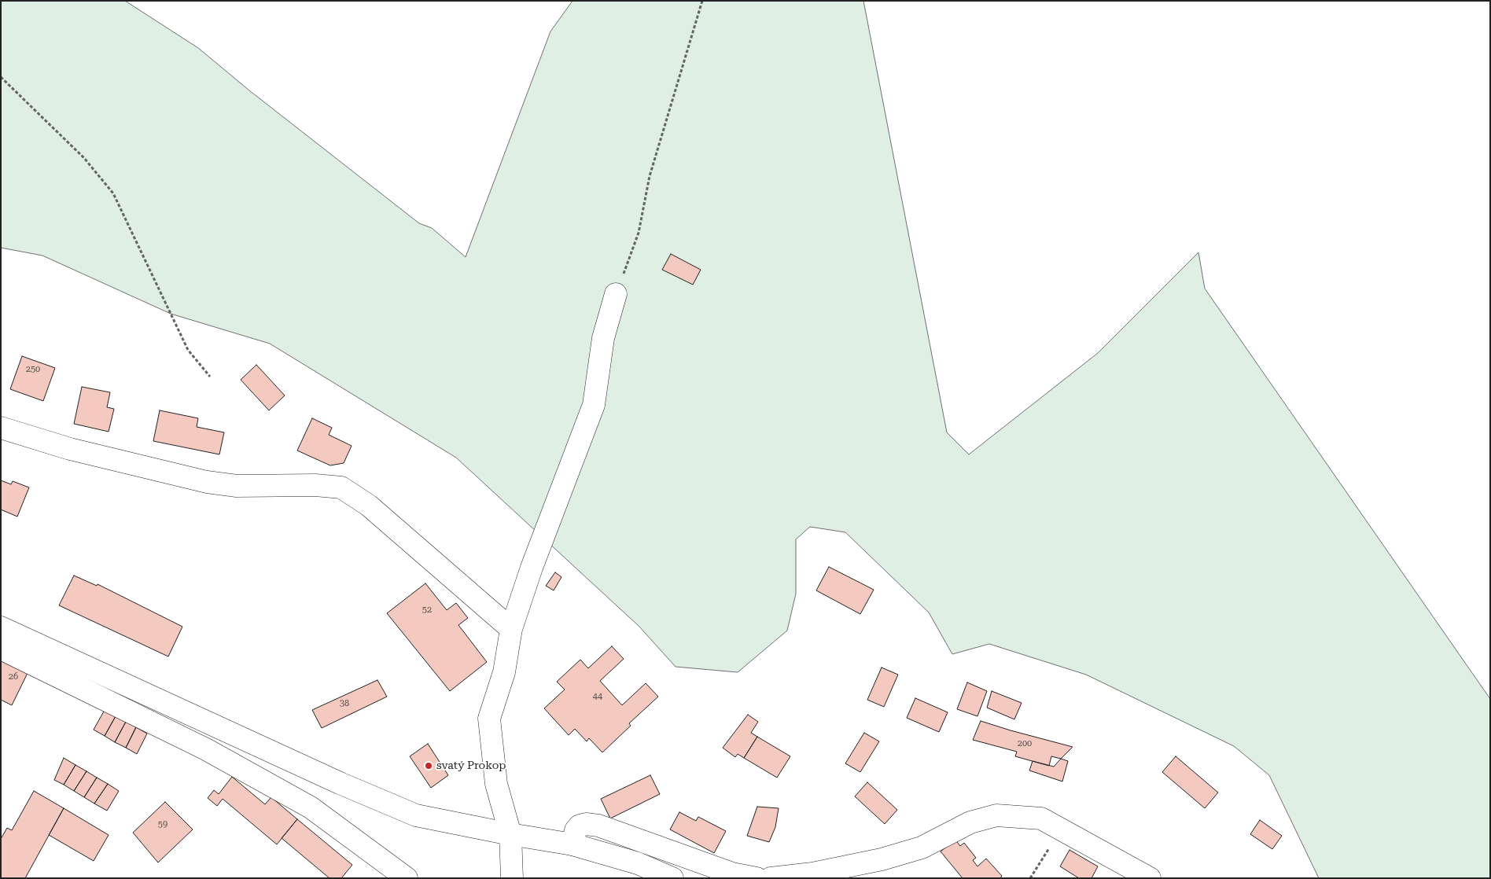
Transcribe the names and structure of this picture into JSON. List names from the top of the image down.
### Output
{
  "places": ["svatý Prokop"],
  "house_numbers": [
    "250",
    "52",
    "26",
    "44",
    "38",
    "200",
    "59"
  ]
}
